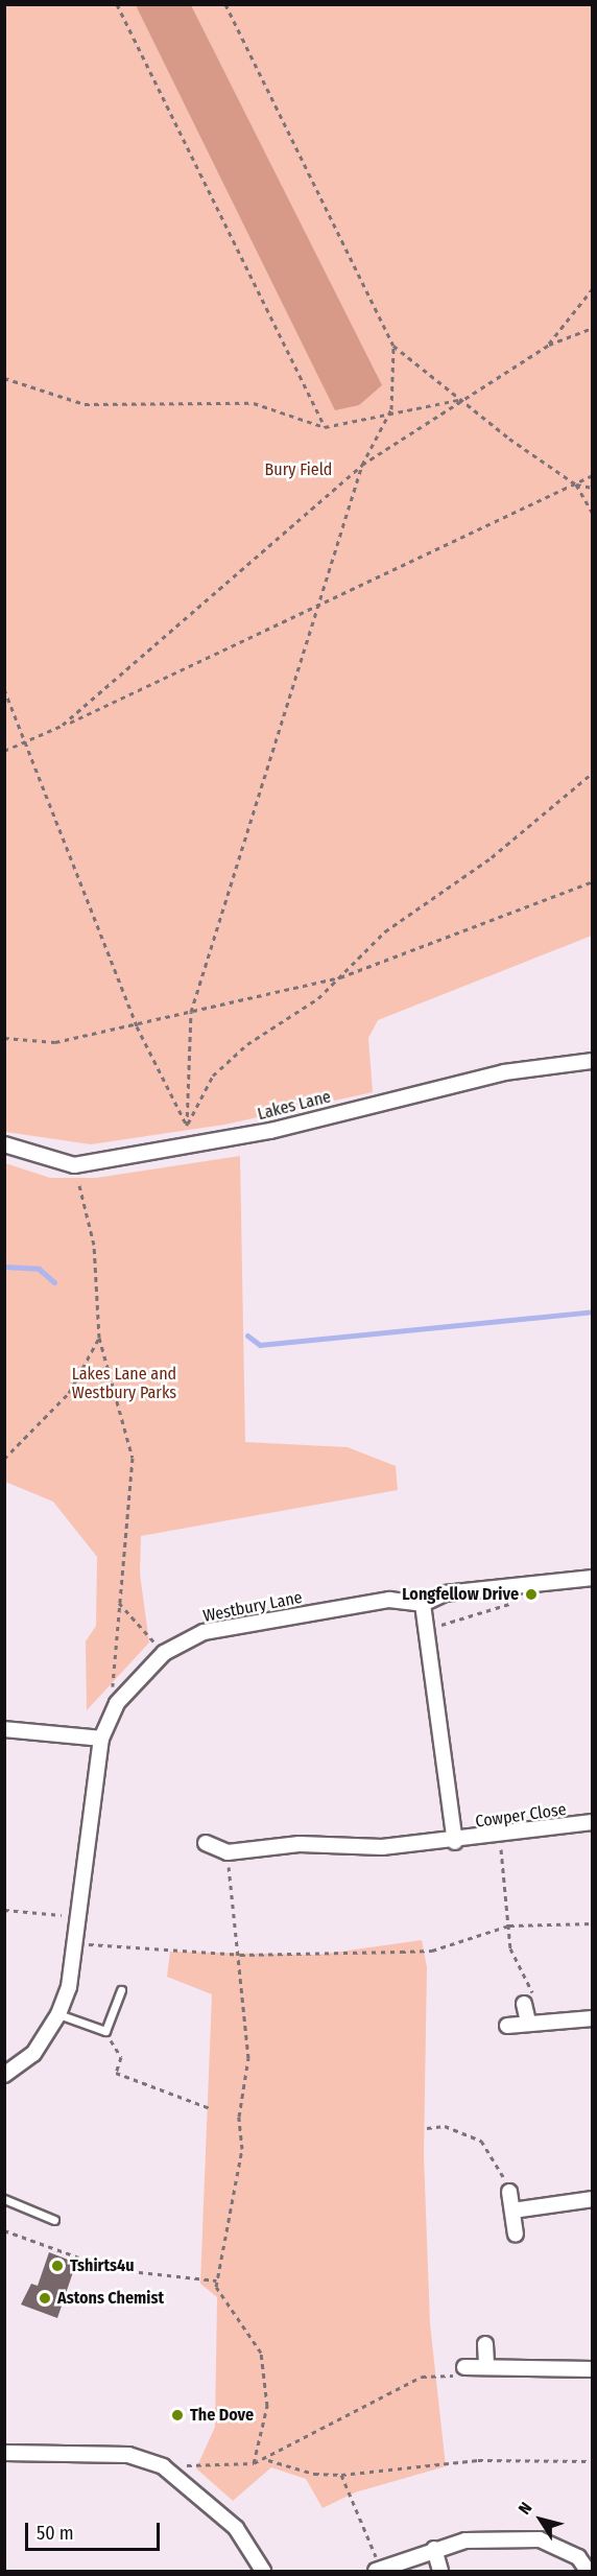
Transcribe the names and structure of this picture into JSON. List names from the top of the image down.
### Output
{
  "streets": {
    "street": ["Lakes Lane", "Westbury Lane", "Cowper Close"]
  },
  "parks": ["Bury Field", "Lakes Lane and Westbury Parks"],
  "places": [
    "Longfellow Drive",
    "Tshirts4u",
    "Astons Chemist",
    "The Dove"
  ],
  "scale_bar": "50 m",
  "north": "top left"
}
